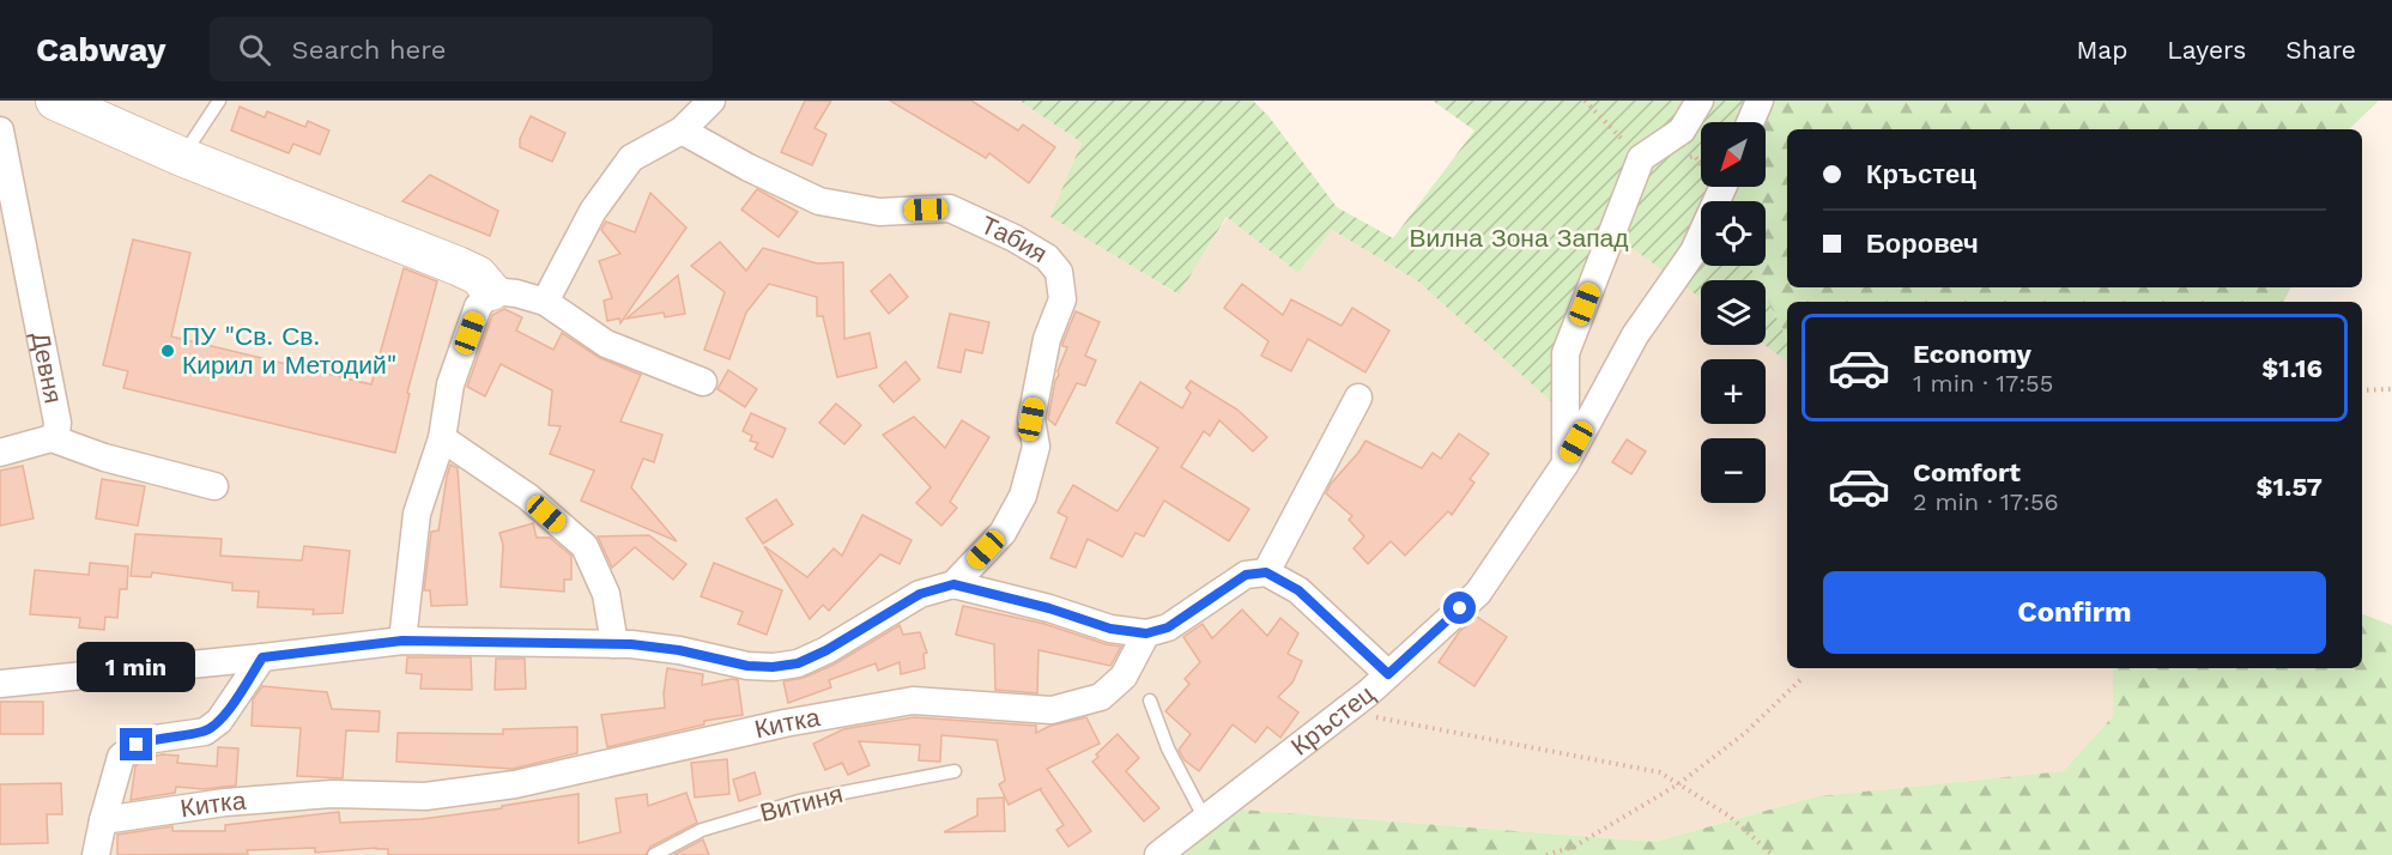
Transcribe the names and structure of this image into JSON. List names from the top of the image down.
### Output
{
  "streets": {
    "street": [
      "Табия",
      "Девня",
      "Кръстец",
      "Китка"
    ],
    "lane": ["Витиня"]
  },
  "parks": ["Вилна Зона Запад"],
  "places": ["ПУ \"Св. Св. Кирил и Методий\""],
  "north": "bottom left",
  "page": {
    "header": "Cabway",
    "search": "Search here",
    "nav": ["Map", "Layers", "Share"],
    "map_buttons": ["+", "−"],
    "banner": ["Кръстец", "Боровеч"],
    "list": [
      {
        "name": "Economy",
        "note": "1 min · 17:55",
        "value": "$1.16"
      },
      {
        "name": "Comfort",
        "note": "2 min · 17:56",
        "value": "$1.57"
      }
    ],
    "buttons": "Confirm",
    "bubble": "1 min"
  }
}
